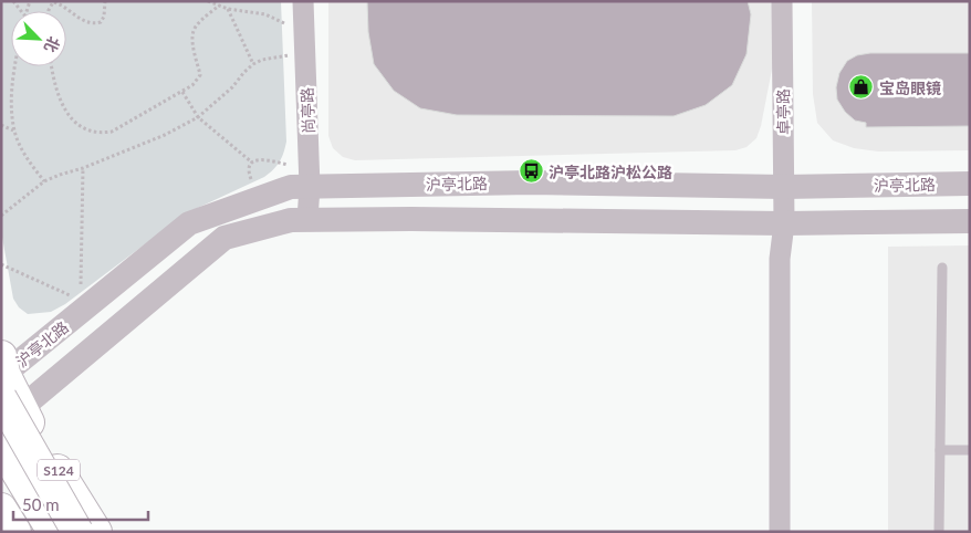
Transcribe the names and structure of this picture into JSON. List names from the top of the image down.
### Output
{
  "streets": {
    "main road": ["S124"],
    "street": ["尚亭路", "卓亭路", "沪亭北路"]
  },
  "crossings": [
    ["尚亭路", "沪亭北路"],
    ["卓亭路", "沪亭北路"],
    ["沪亭北路", "S124"]
  ],
  "places": {
    "shop": ["宝岛眼镜"],
    "bus stop": ["沪亭北路沪松公路"]
  },
  "scale_bar": "50 m",
  "north": "bottom right"
}
